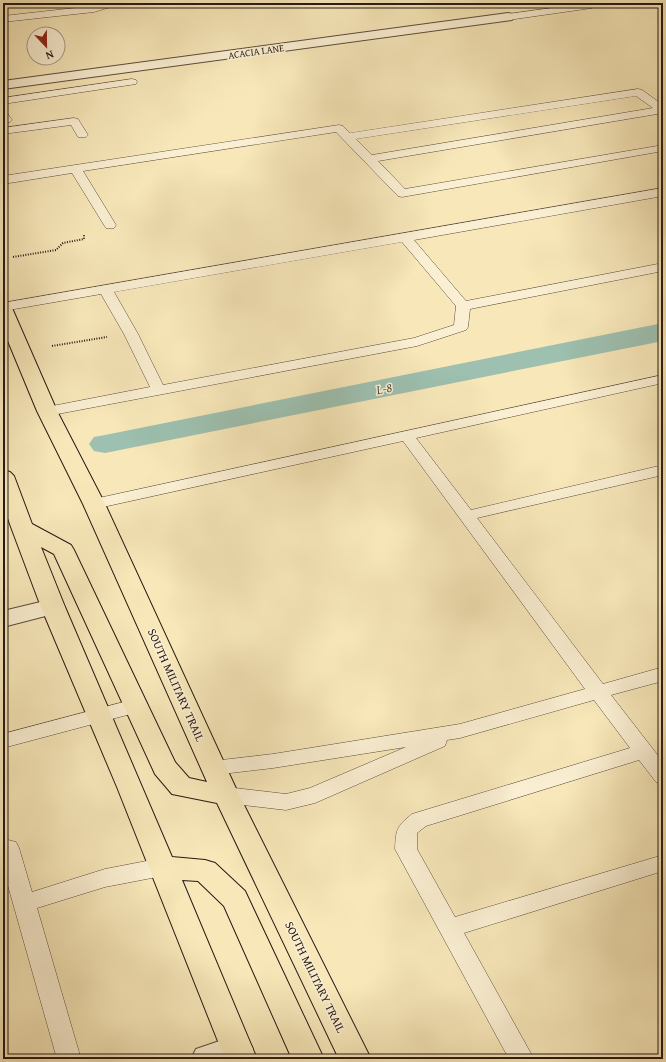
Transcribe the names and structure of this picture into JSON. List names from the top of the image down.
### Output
{
  "streets": {
    "main road": ["SOUTH MILITARY TRAIL"],
    "street": ["ACACIA LANE"]
  },
  "water": ["L-8"],
  "north": "bottom"
}
